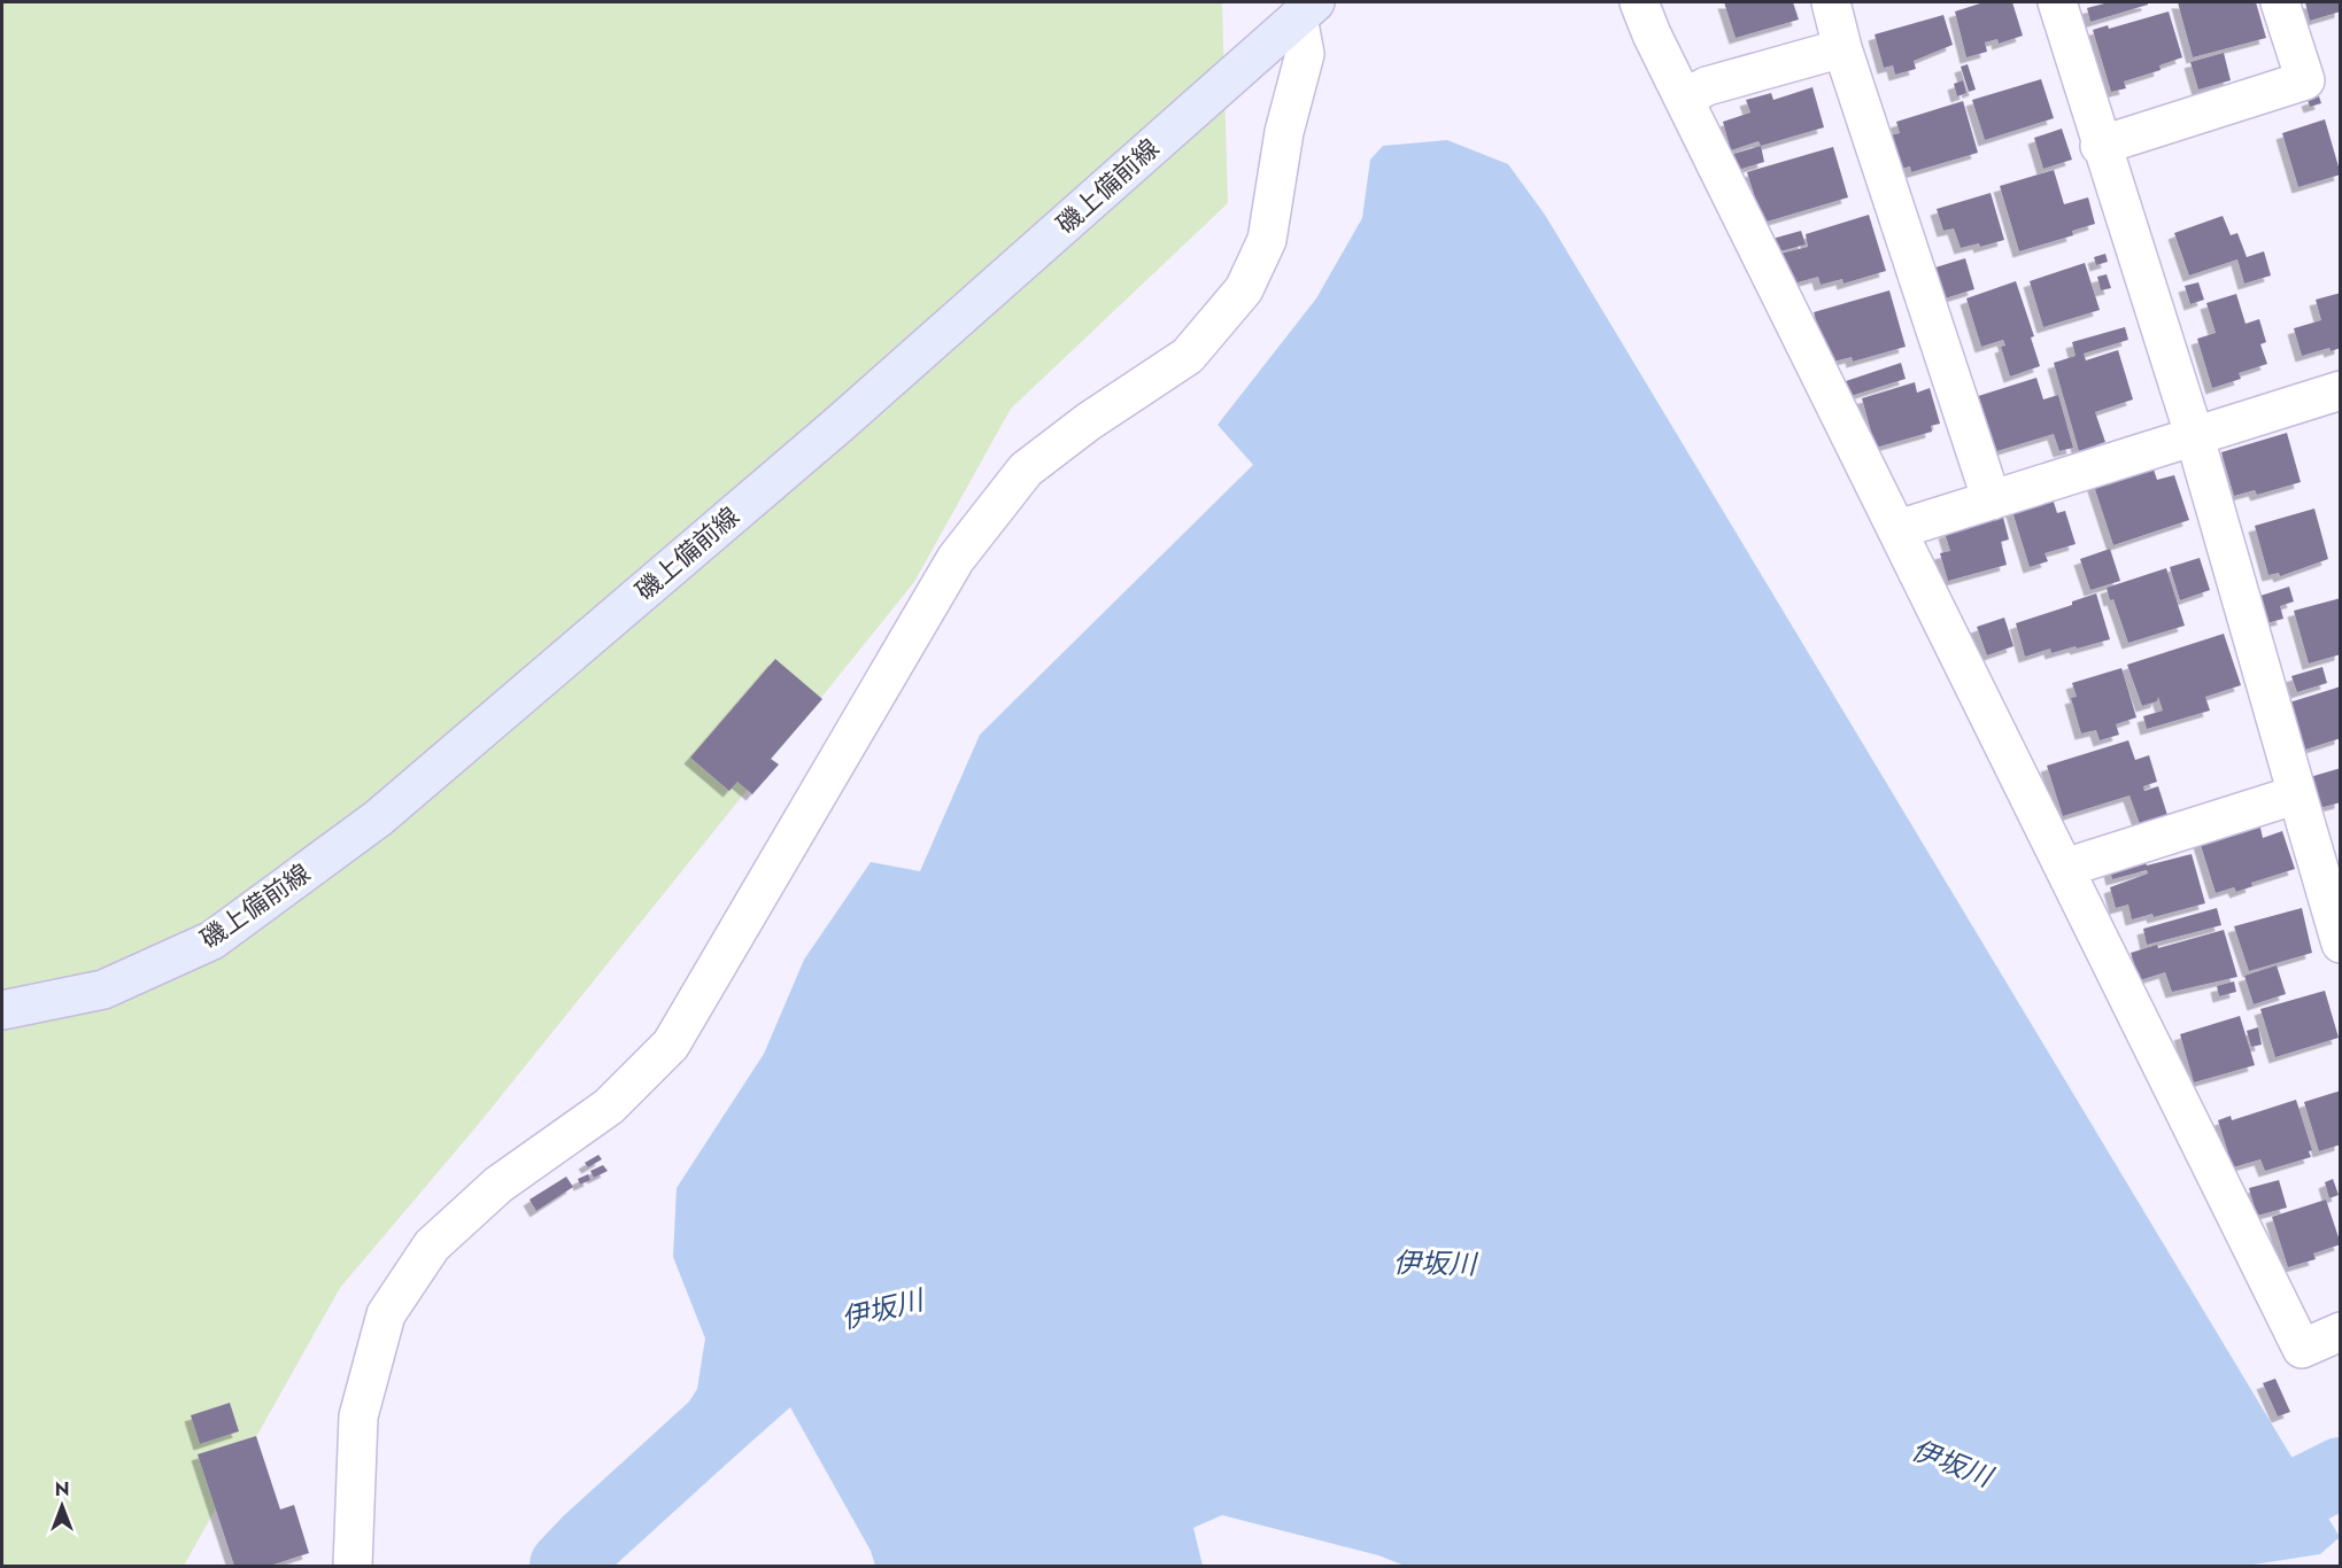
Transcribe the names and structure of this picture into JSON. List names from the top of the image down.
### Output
{
  "streets": {
    "main road": ["磯上備前線"]
  },
  "water": ["伊坂川"],
  "north": "top"
}
